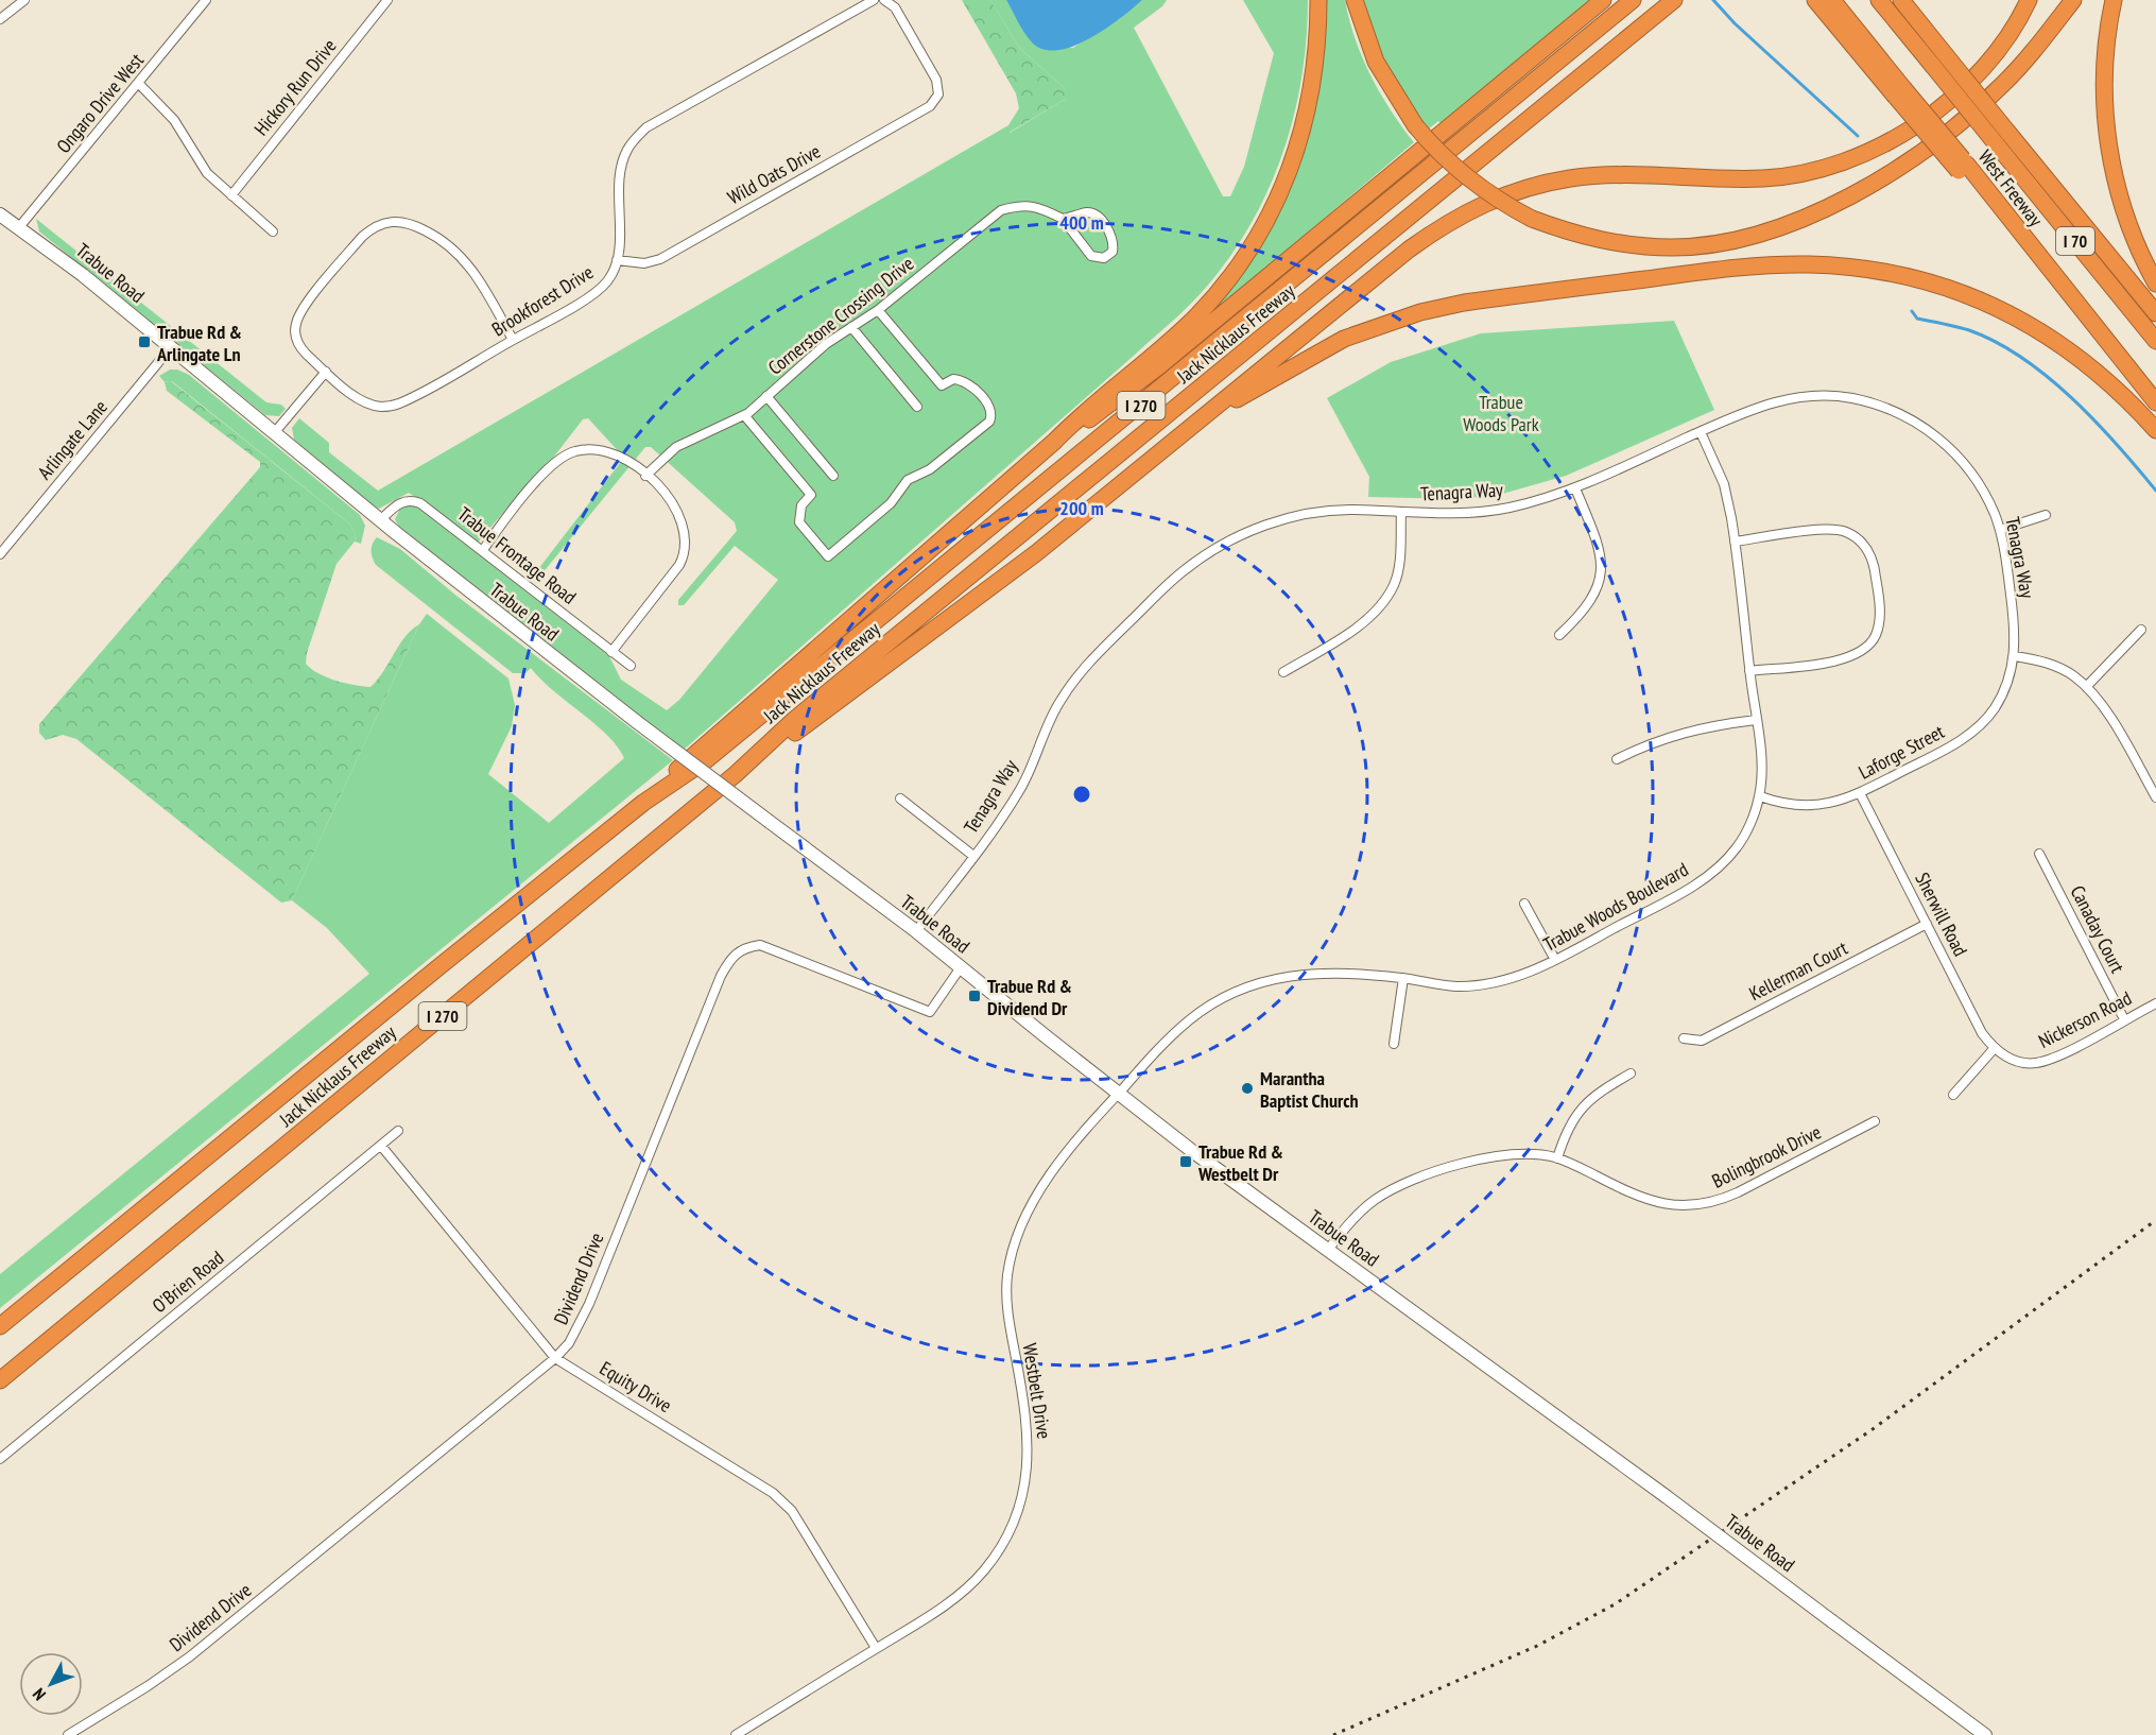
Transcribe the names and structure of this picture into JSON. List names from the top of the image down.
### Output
{
  "streets": {
    "highway": [
      "West Freeway",
      "I 70",
      "Jack Nicklaus Freeway",
      "I 270"
    ],
    "main road": ["Trabue Road"],
    "street": [
      "Hickory Run Drive",
      "Ongaro Drive West",
      "Wild Oats Drive",
      "Brookforest Drive",
      "Cornerstone Crossing Drive",
      "Arlingate Lane",
      "Tenagra Way",
      "Trabue Frontage Road",
      "Laforge Street",
      "Trabue Woods Boulevard",
      "Sherwill Road",
      "Canaday Court",
      "Kellerman Court",
      "Nickerson Road",
      "Bolingbrook Drive",
      "Dividend Drive",
      "O'Brien Road",
      "Equity Drive",
      "Westbelt Drive"
    ]
  },
  "crossings": [
    ["Ongaro Drive West", "Trabue Road"],
    ["Wild Oats Drive", "Brookforest Drive"],
    ["Trabue Road", "Arlingate Lane"],
    ["Trabue Road", "Tenagra Way"],
    ["Trabue Road", "Trabue Frontage Road"],
    ["Trabue Road", "Trabue Woods Boulevard"],
    ["Trabue Road", "Bolingbrook Drive"],
    ["Trabue Road", "Dividend Drive"],
    ["Trabue Road", "Westbelt Drive"],
    ["Cornerstone Crossing Drive", "Trabue Frontage Road"],
    ["Tenagra Way", "Laforge Street"],
    ["Tenagra Way", "Trabue Woods Boulevard"],
    ["Laforge Street", "Trabue Woods Boulevard"],
    ["Laforge Street", "Sherwill Road"],
    ["Trabue Woods Boulevard", "Westbelt Drive"],
    ["Sherwill Road", "Kellerman Court"],
    ["Sherwill Road", "Nickerson Road"],
    ["Canaday Court", "Nickerson Road"],
    ["Dividend Drive", "Equity Drive"],
    ["O'Brien Road", "Equity Drive"],
    ["Equity Drive", "Westbelt Drive"]
  ],
  "parks": ["Trabue Woods Park"],
  "places": {
    "transit": ["Trabue Rd & Arlingate Ln", "Trabue Rd & Dividend Dr", "Trabue Rd & Westbelt Dr"],
    "other": ["Marantha Baptist Church"]
  },
  "north": "bottom left",
  "rings": ["400 m", "200 m"]
}
